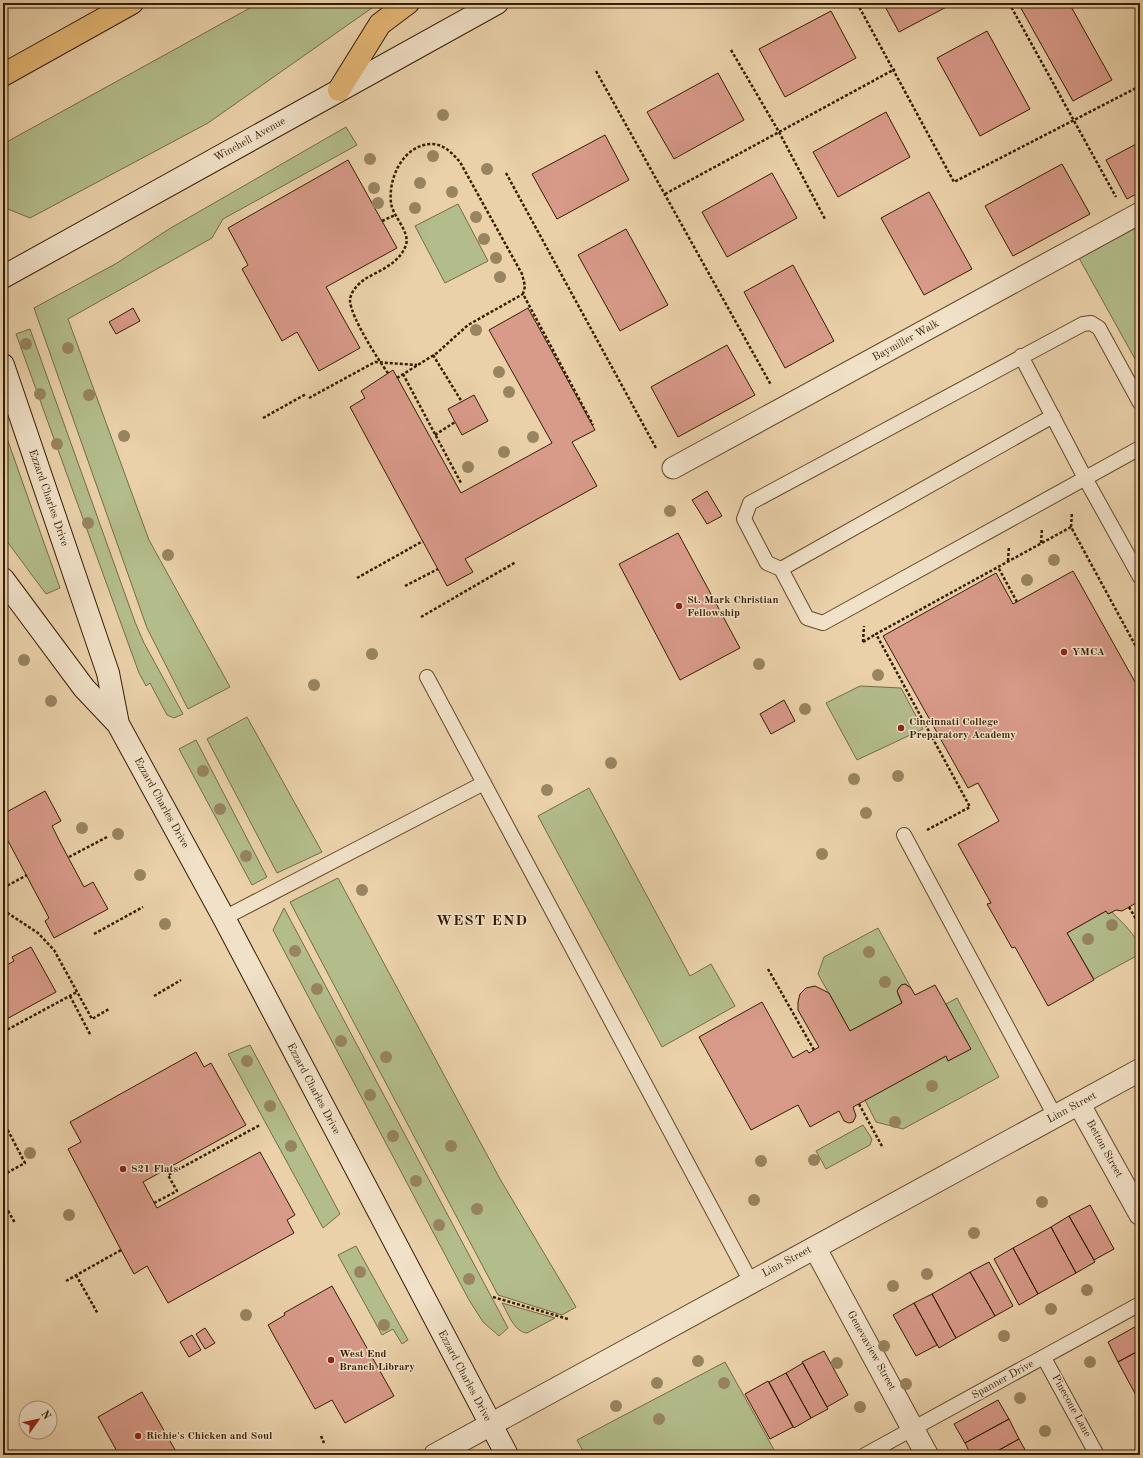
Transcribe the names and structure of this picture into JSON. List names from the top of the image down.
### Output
{
  "streets": {
    "main road": [
      "Winchell Avenue",
      "Ezzard Charles Drive",
      "Linn Street",
      "Betton Street",
      "Genevaview Street"
    ],
    "street": ["Baymiller Walk"],
    "lane": ["Spanner Drive", "Pinecone Lane"]
  },
  "crossings": [
    ["Ezzard Charles Drive", "Linn Street"],
    ["Linn Street", "Betton Street"],
    ["Linn Street", "Genevaview Street"],
    ["Genevaview Street", "Spanner Drive"],
    ["Spanner Drive", "Pinecone Lane"]
  ],
  "districts": ["WEST END"],
  "places": [
    "St. Mark Christian Fellowship",
    "YMCA",
    "Cincinnati College Preparatory Academy",
    "821 Flats",
    "West End Branch Library",
    "Richie's Chicken and Soul"
  ],
  "north": "top right"
}
